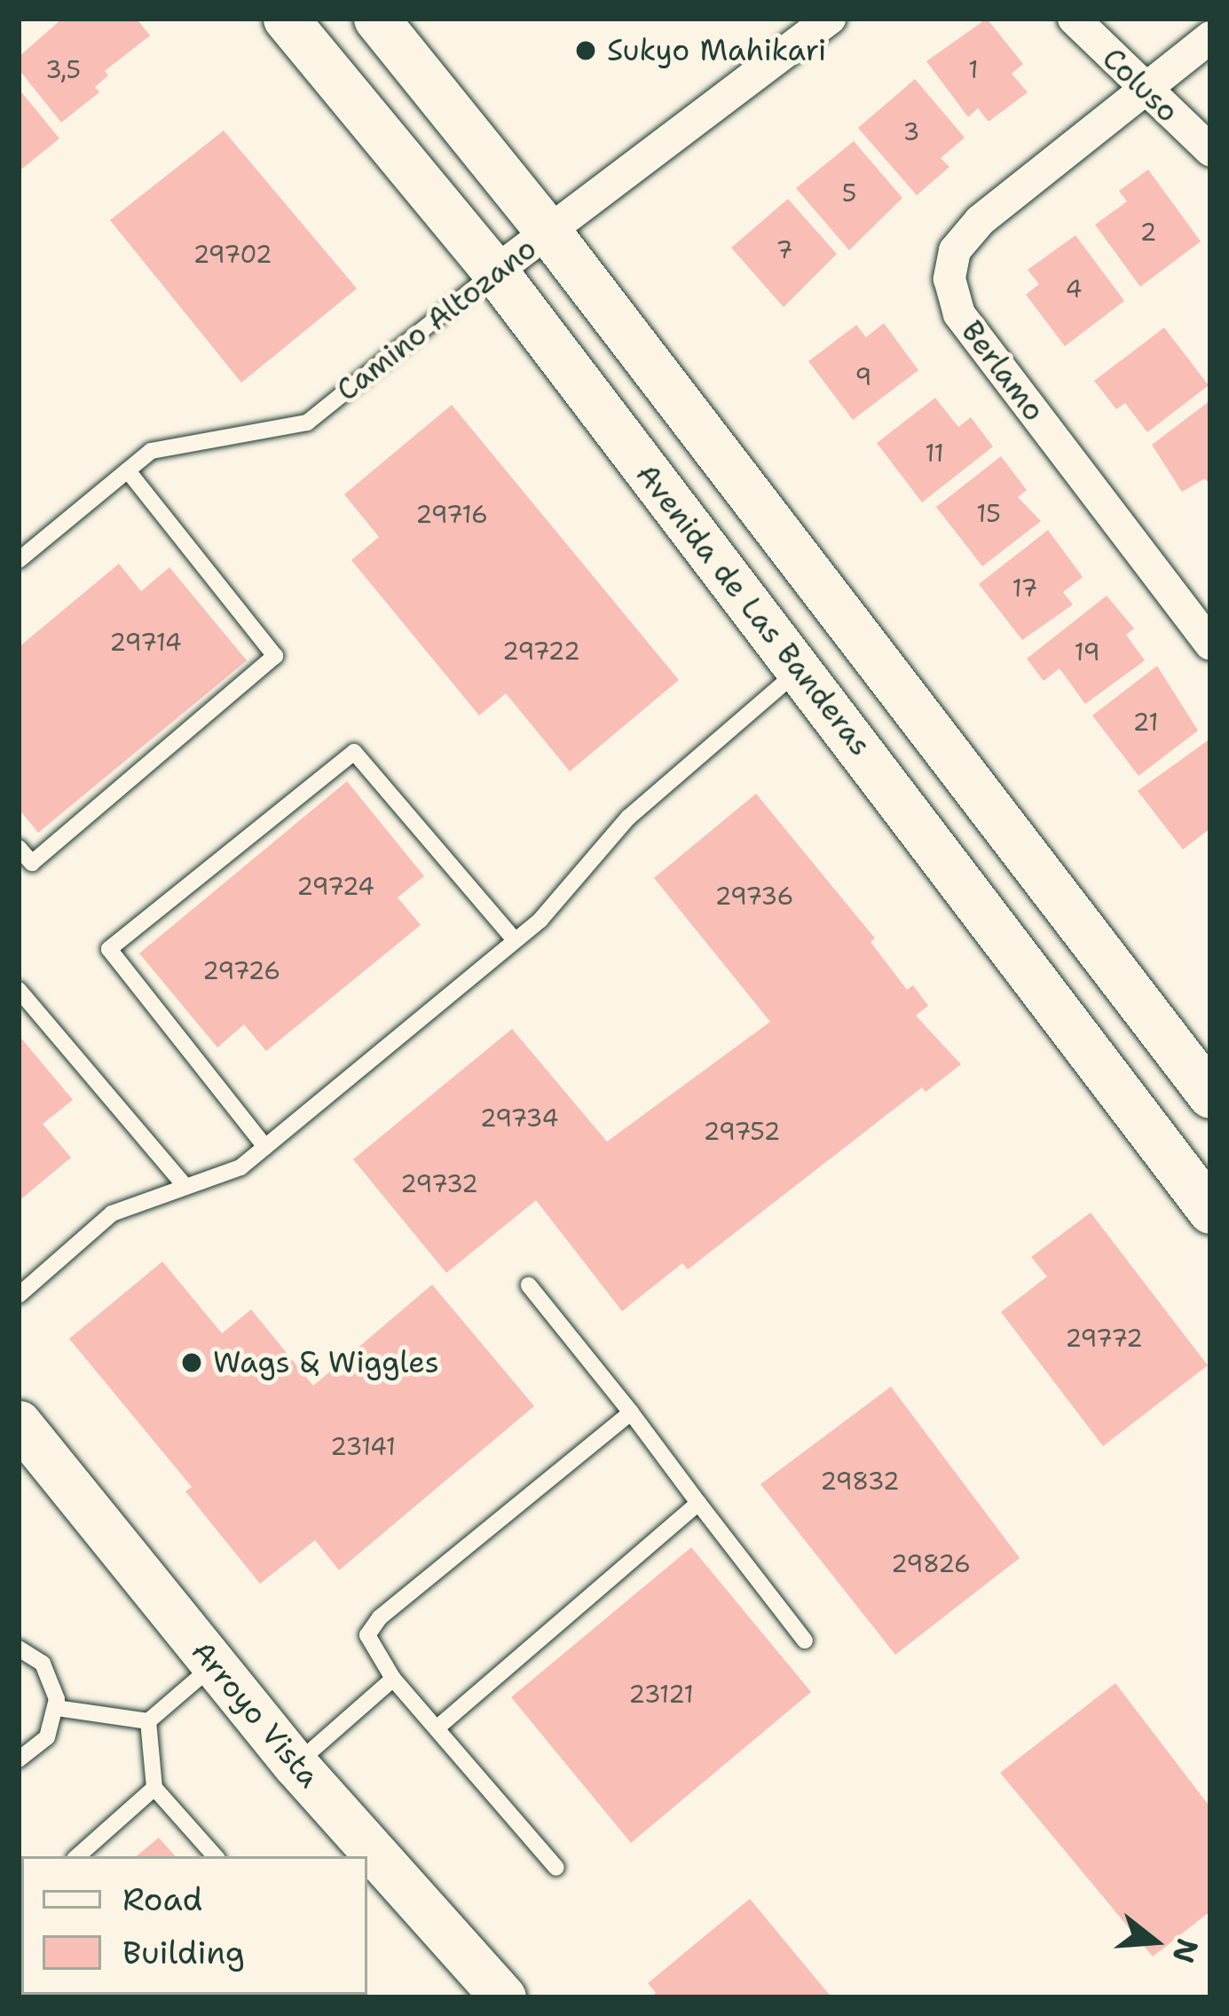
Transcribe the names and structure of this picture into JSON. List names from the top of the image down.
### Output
{
  "streets": {
    "main road": ["Avenida de Las Banderas", "Arroyo Vista"],
    "street": ["Coluso", "Camino Altozano", "Berlamo"]
  },
  "crossings": [
    ["Coluso", "Berlamo"],
    ["Camino Altozano", "Avenida de Las Banderas"]
  ],
  "places": ["Sukyo Mahikari", "Wags & Wiggles"],
  "house_numbers": [
    "3,5",
    "1",
    "3",
    "5",
    "2",
    "7",
    "29702",
    "4",
    "9",
    "11",
    "15",
    "29716",
    "17",
    "29714",
    "29722",
    "19",
    "21",
    "29724",
    "29736",
    "29726",
    "29734",
    "29752",
    "29732",
    "29772",
    "23141",
    "29832",
    "29826",
    "23121"
  ],
  "legend": ["Road", "Building"],
  "north": "right"
}
